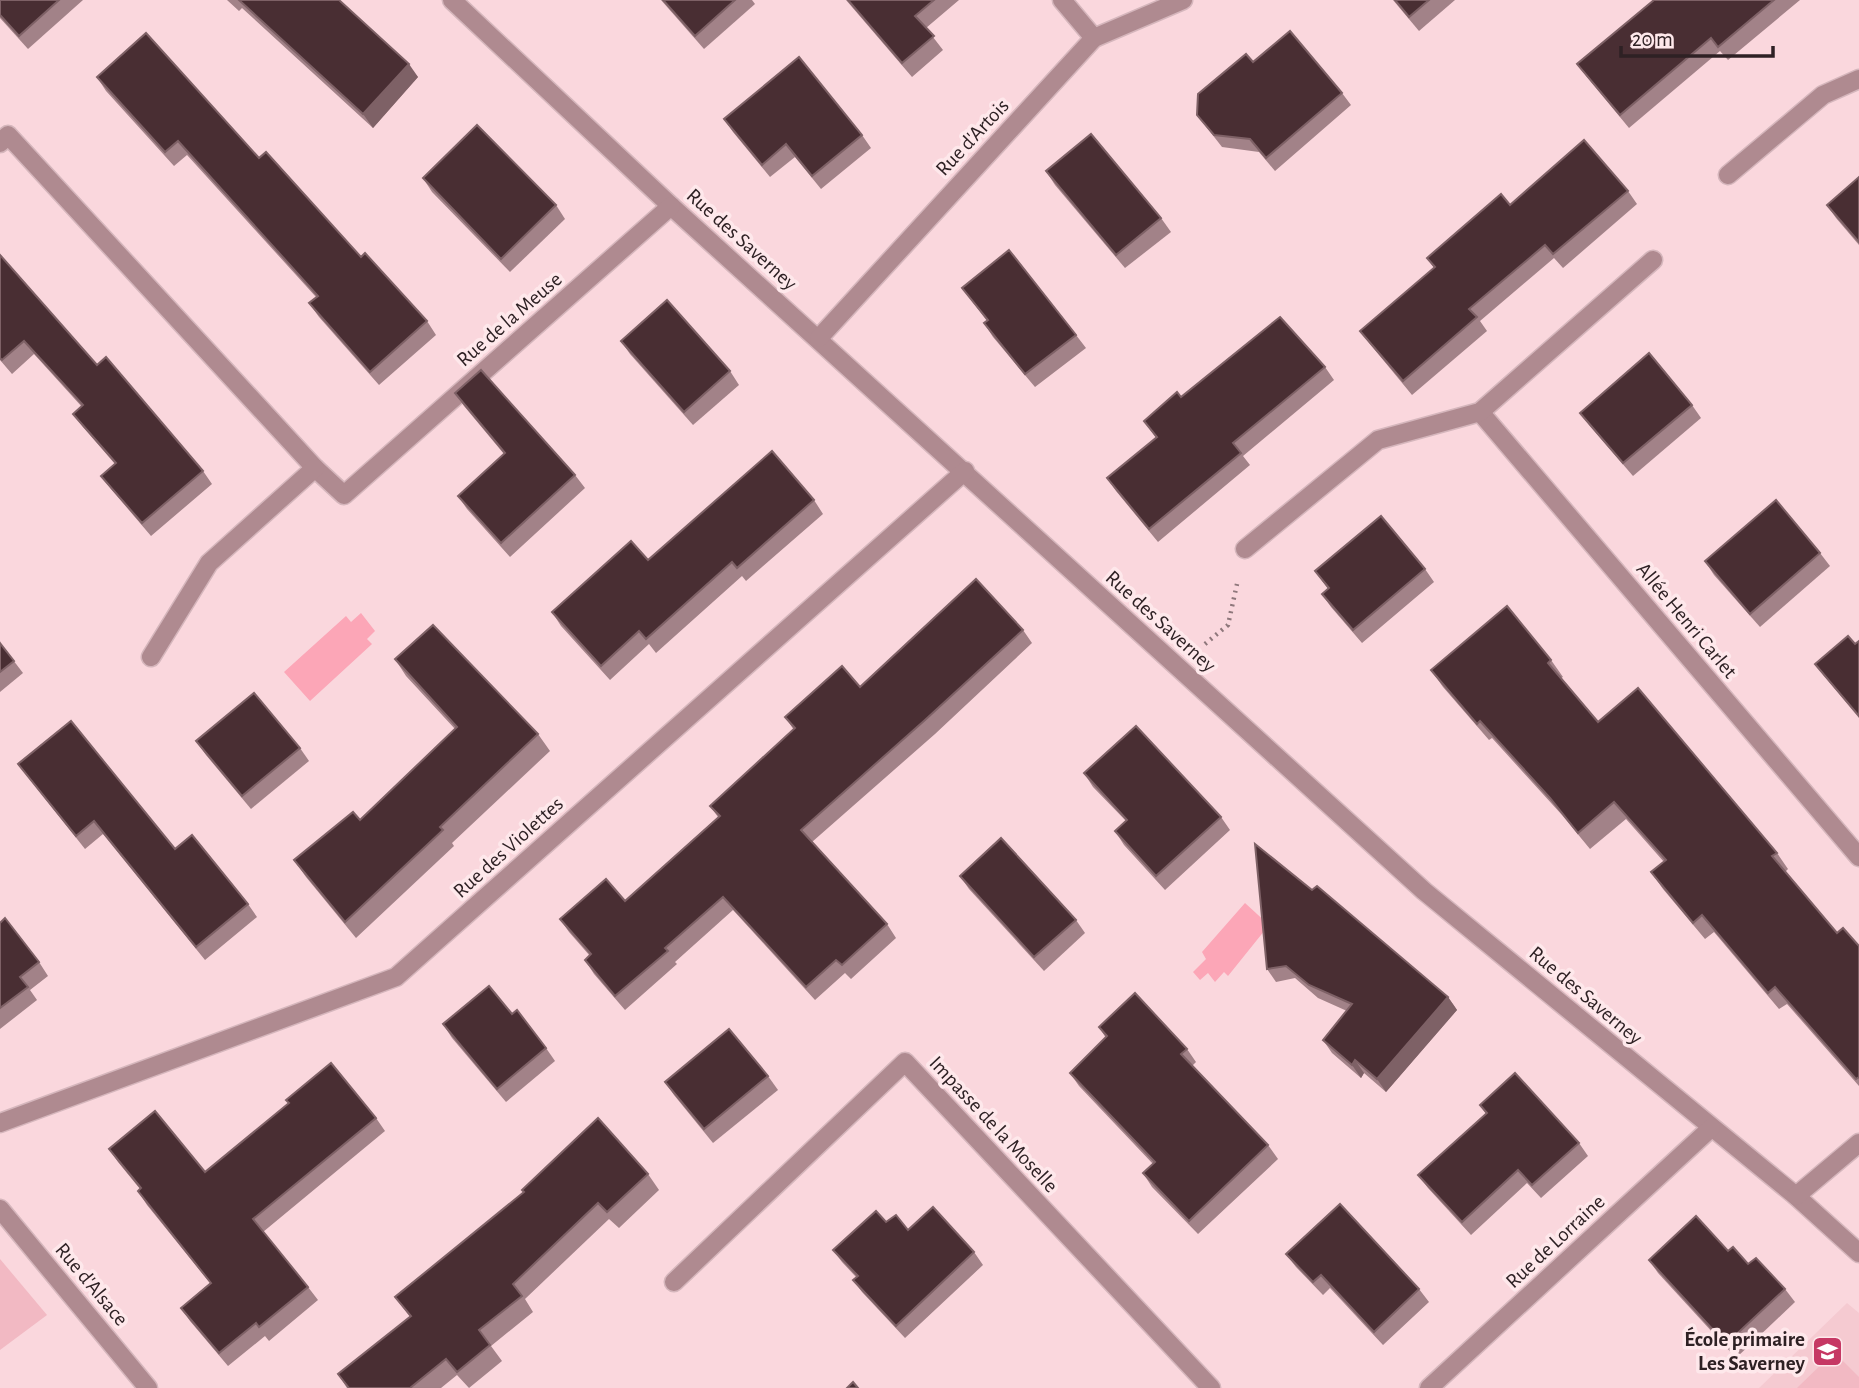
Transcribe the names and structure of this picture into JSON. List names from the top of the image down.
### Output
{
  "streets": {
    "street": [
      "Rue d'Artois",
      "Rue des Saverney",
      "Rue de la Meuse",
      "Allée Henri Carlet",
      "Rue des Violettes",
      "Impasse de la Moselle",
      "Rue de Lorraine",
      "Rue d'Alsace"
    ]
  },
  "crossings": [
    ["Rue d'Artois", "Rue des Saverney"],
    ["Rue des Saverney", "Rue de la Meuse"],
    ["Rue des Saverney", "Rue des Violettes"],
    ["Rue des Saverney", "Rue de Lorraine"]
  ],
  "places": {
    "school or university": ["École primaire Les Saverney"]
  },
  "scale_bar": "20 m"
}
